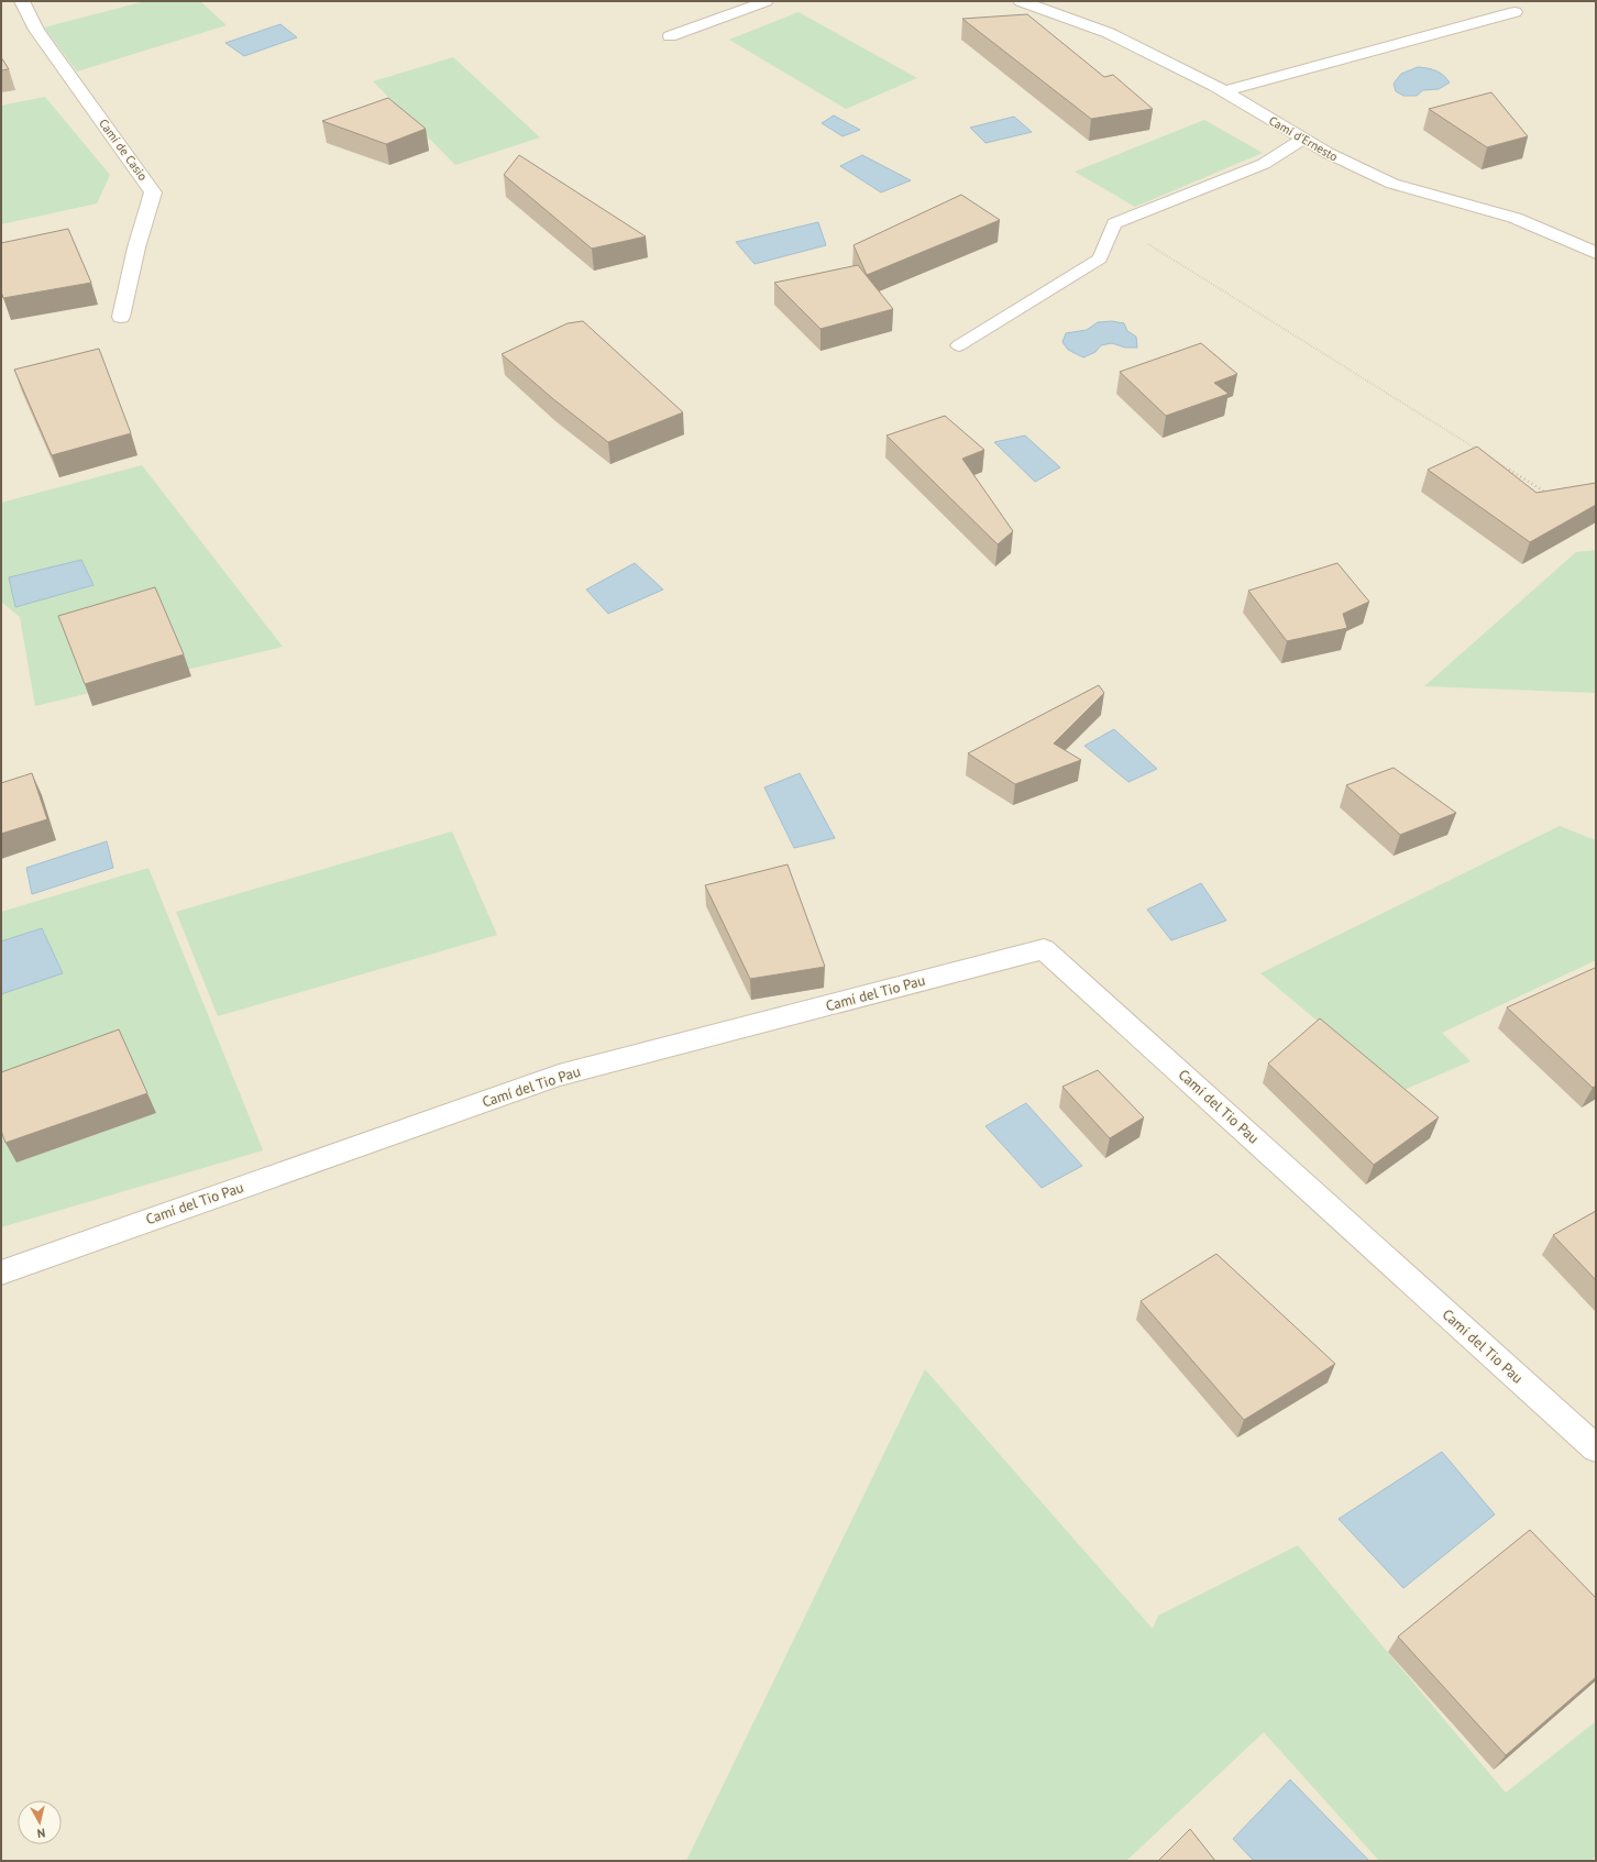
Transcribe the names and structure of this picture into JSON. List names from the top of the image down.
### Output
{
  "streets": {
    "street": ["Camí d'Ernesto", "Camí de Casio", "Camí del Tio Pau"]
  },
  "north": "bottom"
}
